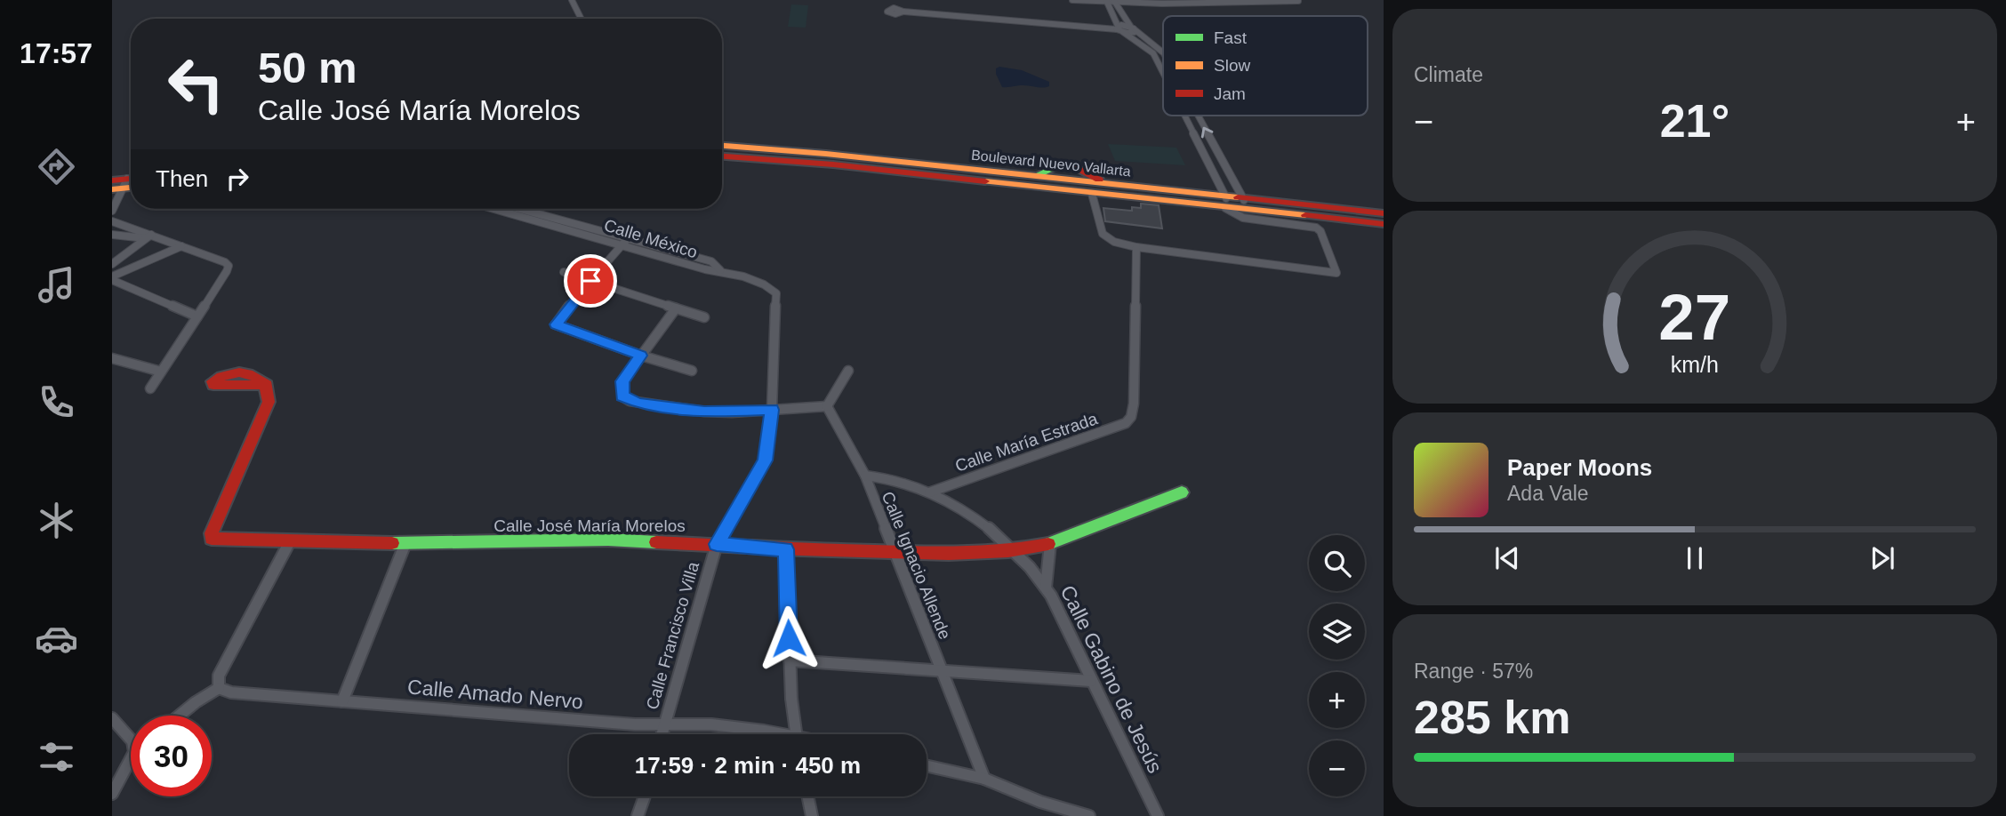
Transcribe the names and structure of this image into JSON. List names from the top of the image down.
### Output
{
  "streets": {
    "main road": ["Boulevard Nuevo Vallarta", "Calle José María Morelos"],
    "street": [
      "Calle México",
      "Calle María Estrada",
      "Calle Ignacio Allende",
      "Calle Francisco Villa",
      "Calle Gabino de Jesús",
      "Calle Amado Nervo"
    ]
  },
  "crossings": [
    ["Calle México", "Calle Francisco Villa"],
    ["Calle María Estrada", "Calle Gabino de Jesús"],
    ["Calle José María Morelos", "Calle Ignacio Allende"],
    ["Calle José María Morelos", "Calle Francisco Villa"],
    ["Calle José María Morelos", "Calle Gabino de Jesús"],
    ["Calle Ignacio Allende", "Calle Gabino de Jesús"],
    ["Calle Francisco Villa", "Calle Amado Nervo"]
  ],
  "legend": ["Fast", "Slow", "Jam"],
  "page": {
    "tabs": "17:57",
    "tile": [
      "Climate",
      ["Range · 57%", "285 km"]
    ],
    "turn": ["50 m", "Calle José María Morelos"],
    "heat": ["−", "21°", "+"],
    "then": "Then",
    "song": ["Paper Moons", "Ada Vale"],
    "map_buttons": ["+", "−"],
    "limit": "30",
    "trip": "17:59 · 2 min · 450 m",
    "gauge": ["27", "km/h"]
  }
}
